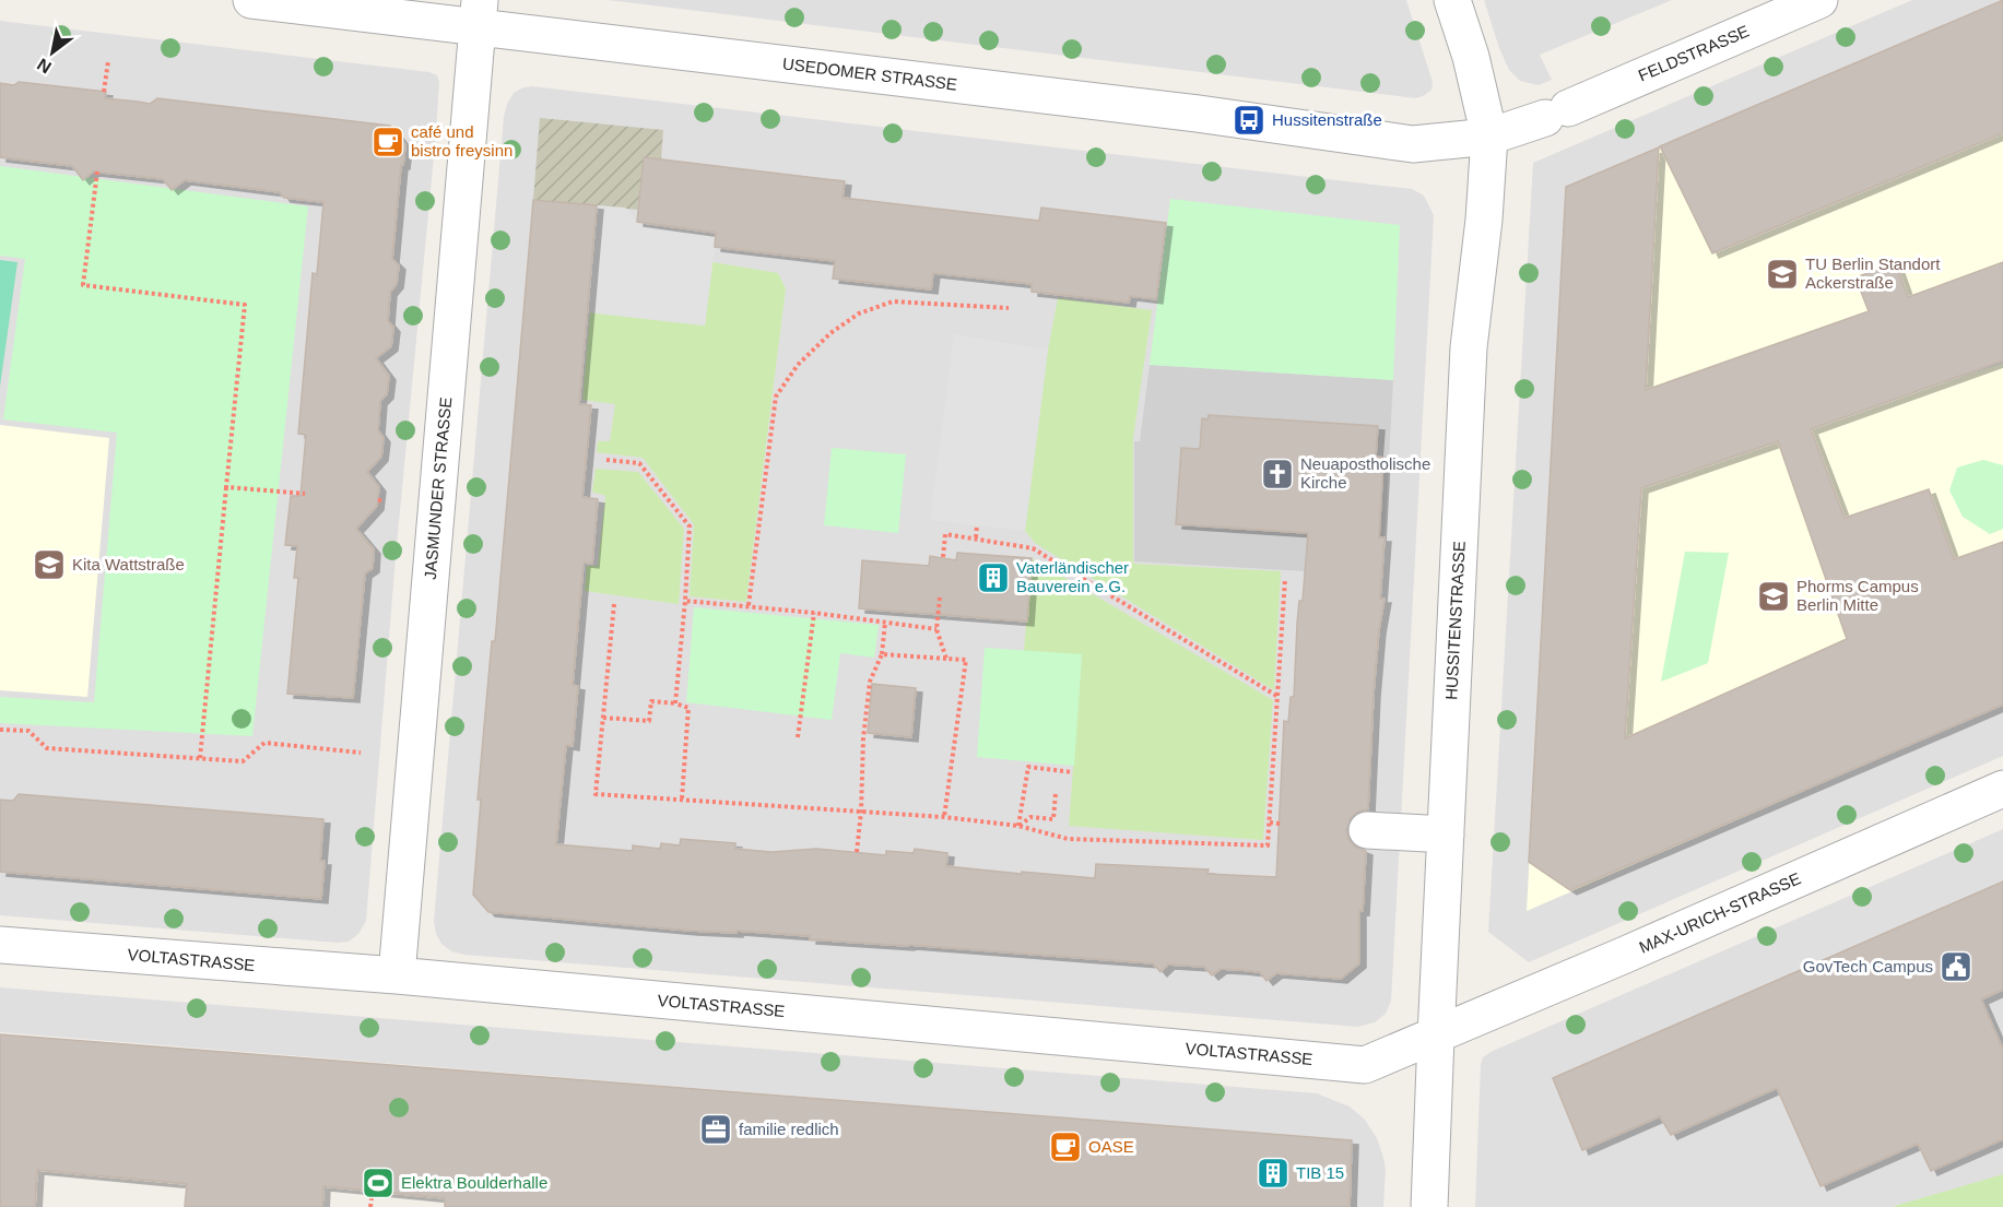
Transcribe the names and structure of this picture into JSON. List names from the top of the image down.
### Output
{
  "streets": {
    "street": [
      "FELDSTRASSE",
      "USEDOMER STRASSE",
      "JASMUNDER STRASSE",
      "HUSSITENSTRASSE",
      "MAX-URICH-STRASSE",
      "VOLTASTRASSE"
    ]
  },
  "crossings": [
    ["FELDSTRASSE", "USEDOMER STRASSE"],
    ["FELDSTRASSE", "HUSSITENSTRASSE"],
    ["USEDOMER STRASSE", "JASMUNDER STRASSE"],
    ["USEDOMER STRASSE", "HUSSITENSTRASSE"],
    ["JASMUNDER STRASSE", "VOLTASTRASSE"],
    ["HUSSITENSTRASSE", "MAX-URICH-STRASSE"],
    ["HUSSITENSTRASSE", "VOLTASTRASSE"],
    ["MAX-URICH-STRASSE", "VOLTASTRASSE"]
  ],
  "places": {
    "bus stop": ["Hussitenstraße"],
    "cafe": ["café und bistro freysinn", "OASE"],
    "school or university": ["TU Berlin Standort Ackerstraße", "Kita Wattstraße", "Phorms Campus Berlin Mitte"],
    "church": ["Neuapostholische Kirche"],
    "building": ["Vaterländischer Bauverein e.G.", "TIB 15"],
    "public building": ["GovTech Campus"],
    "office": ["familie redlich"],
    "sports": ["Elektra Boulderhalle"]
  },
  "north": "bottom left"
}
